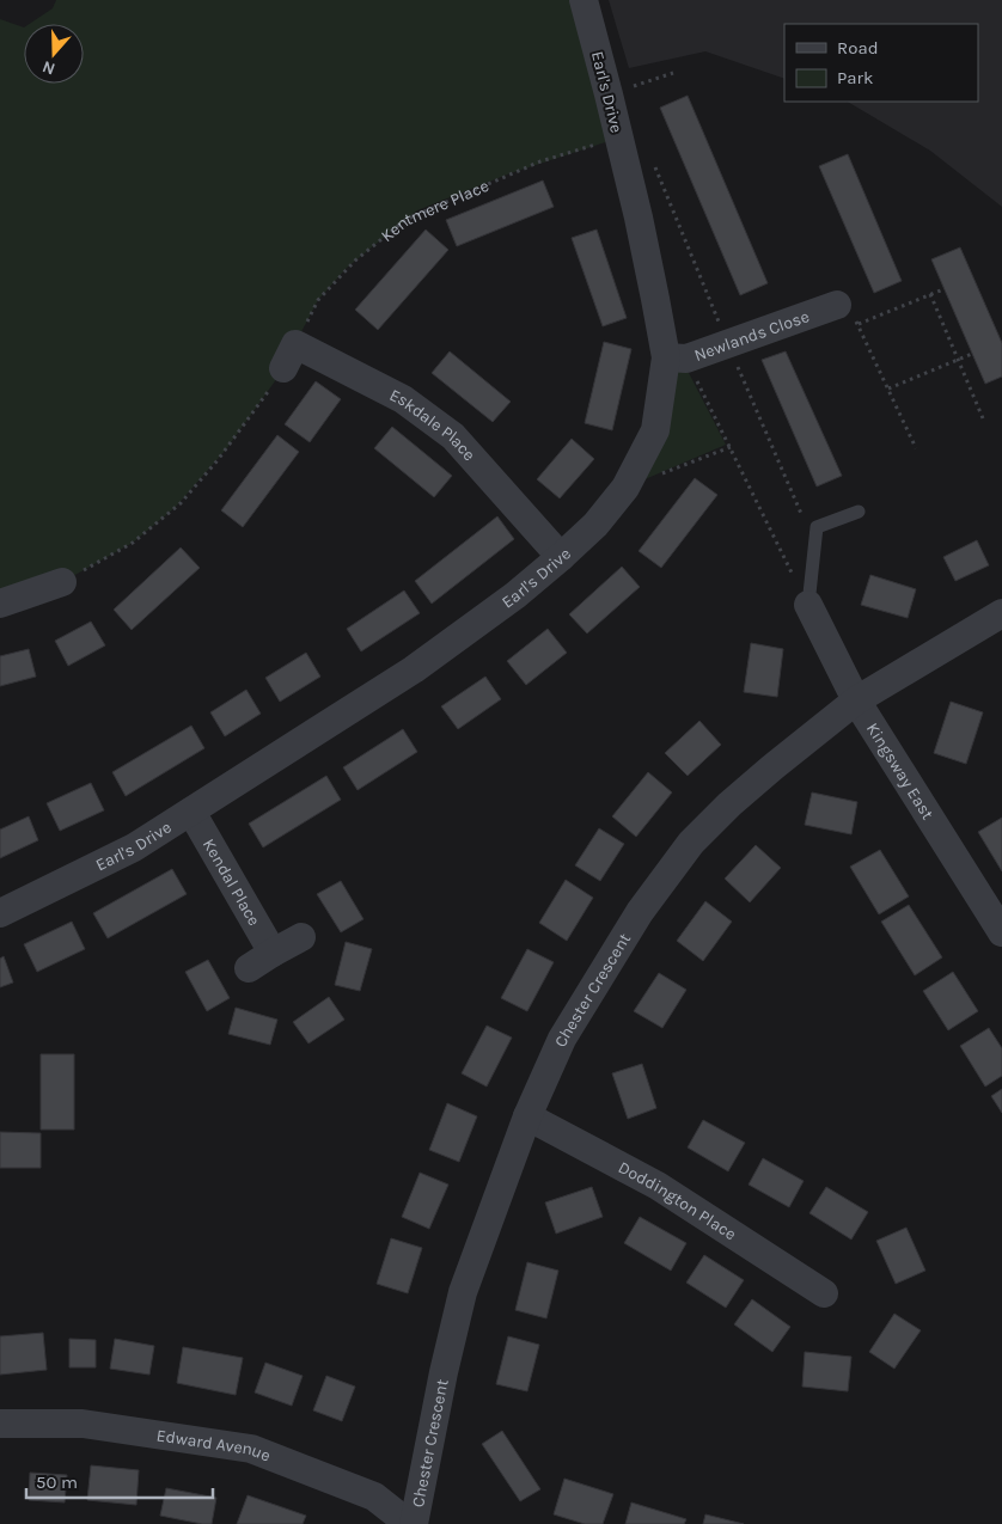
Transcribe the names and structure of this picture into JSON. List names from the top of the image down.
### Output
{
  "streets": {
    "street": [
      "Earl's Drive",
      "Newlands Close",
      "Eskdale Place",
      "Kingsway East",
      "Kendal Place",
      "Chester Crescent",
      "Doddington Place",
      "Edward Avenue"
    ],
    "path": ["Kentmere Place"]
  },
  "crossings": [
    ["Earl's Drive", "Kentmere Place"],
    ["Earl's Drive", "Newlands Close"],
    ["Earl's Drive", "Eskdale Place"],
    ["Earl's Drive", "Kendal Place"],
    ["Kentmere Place", "Eskdale Place"],
    ["Kingsway East", "Chester Crescent"],
    ["Chester Crescent", "Doddington Place"],
    ["Chester Crescent", "Edward Avenue"]
  ],
  "legend": ["Road", "Park"],
  "scale_bar": "50 m",
  "north": "bottom"
}
